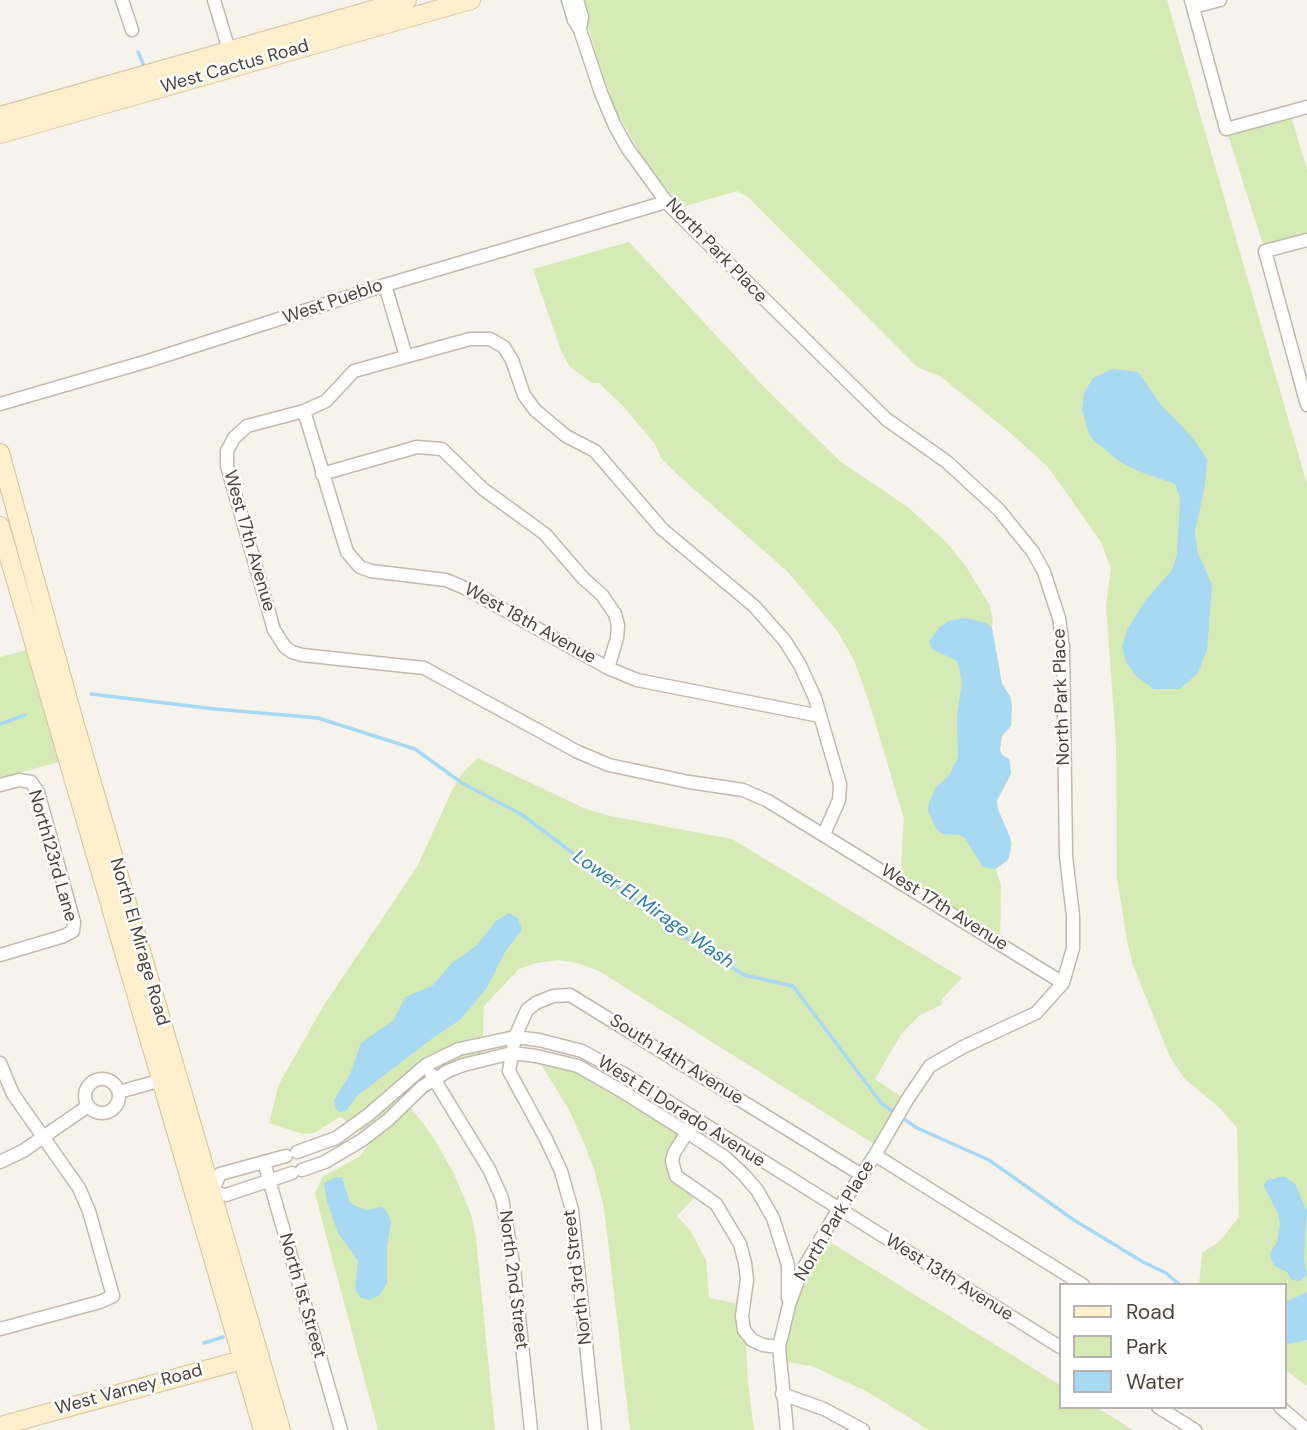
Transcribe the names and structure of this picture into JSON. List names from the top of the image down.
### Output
{
  "streets": {
    "main road": ["West Cactus Road", "North El Mirage Road", "West Varney Road"],
    "street": [
      "North Park Place",
      "West Pueblo",
      "West 17th Avenue",
      "West 18th Avenue",
      "North123rd Lane",
      "South 14th Avenue",
      "West El Dorado Avenue",
      "North 3rd Street",
      "West 13th Avenue",
      "North 2nd Street",
      "North 1st Street"
    ]
  },
  "crossings": [
    ["North Park Place", "West Pueblo"],
    ["North Park Place", "West 17th Avenue"],
    ["North Park Place", "South 14th Avenue"],
    ["North Park Place", "West El Dorado Avenue"],
    ["North Park Place", "West 13th Avenue"],
    ["West 17th Avenue", "West 18th Avenue"],
    ["North El Mirage Road", "West El Dorado Avenue"],
    ["North El Mirage Road", "West Varney Road"],
    ["South 14th Avenue", "West El Dorado Avenue"],
    ["South 14th Avenue", "North 3rd Street"],
    ["West El Dorado Avenue", "North 3rd Street"],
    ["West El Dorado Avenue", "West 13th Avenue"],
    ["West El Dorado Avenue", "North 2nd Street"],
    ["West El Dorado Avenue", "North 1st Street"]
  ],
  "water": ["Lower El Mirage Wash"],
  "legend": ["Road", "Park", "Water"]
}
